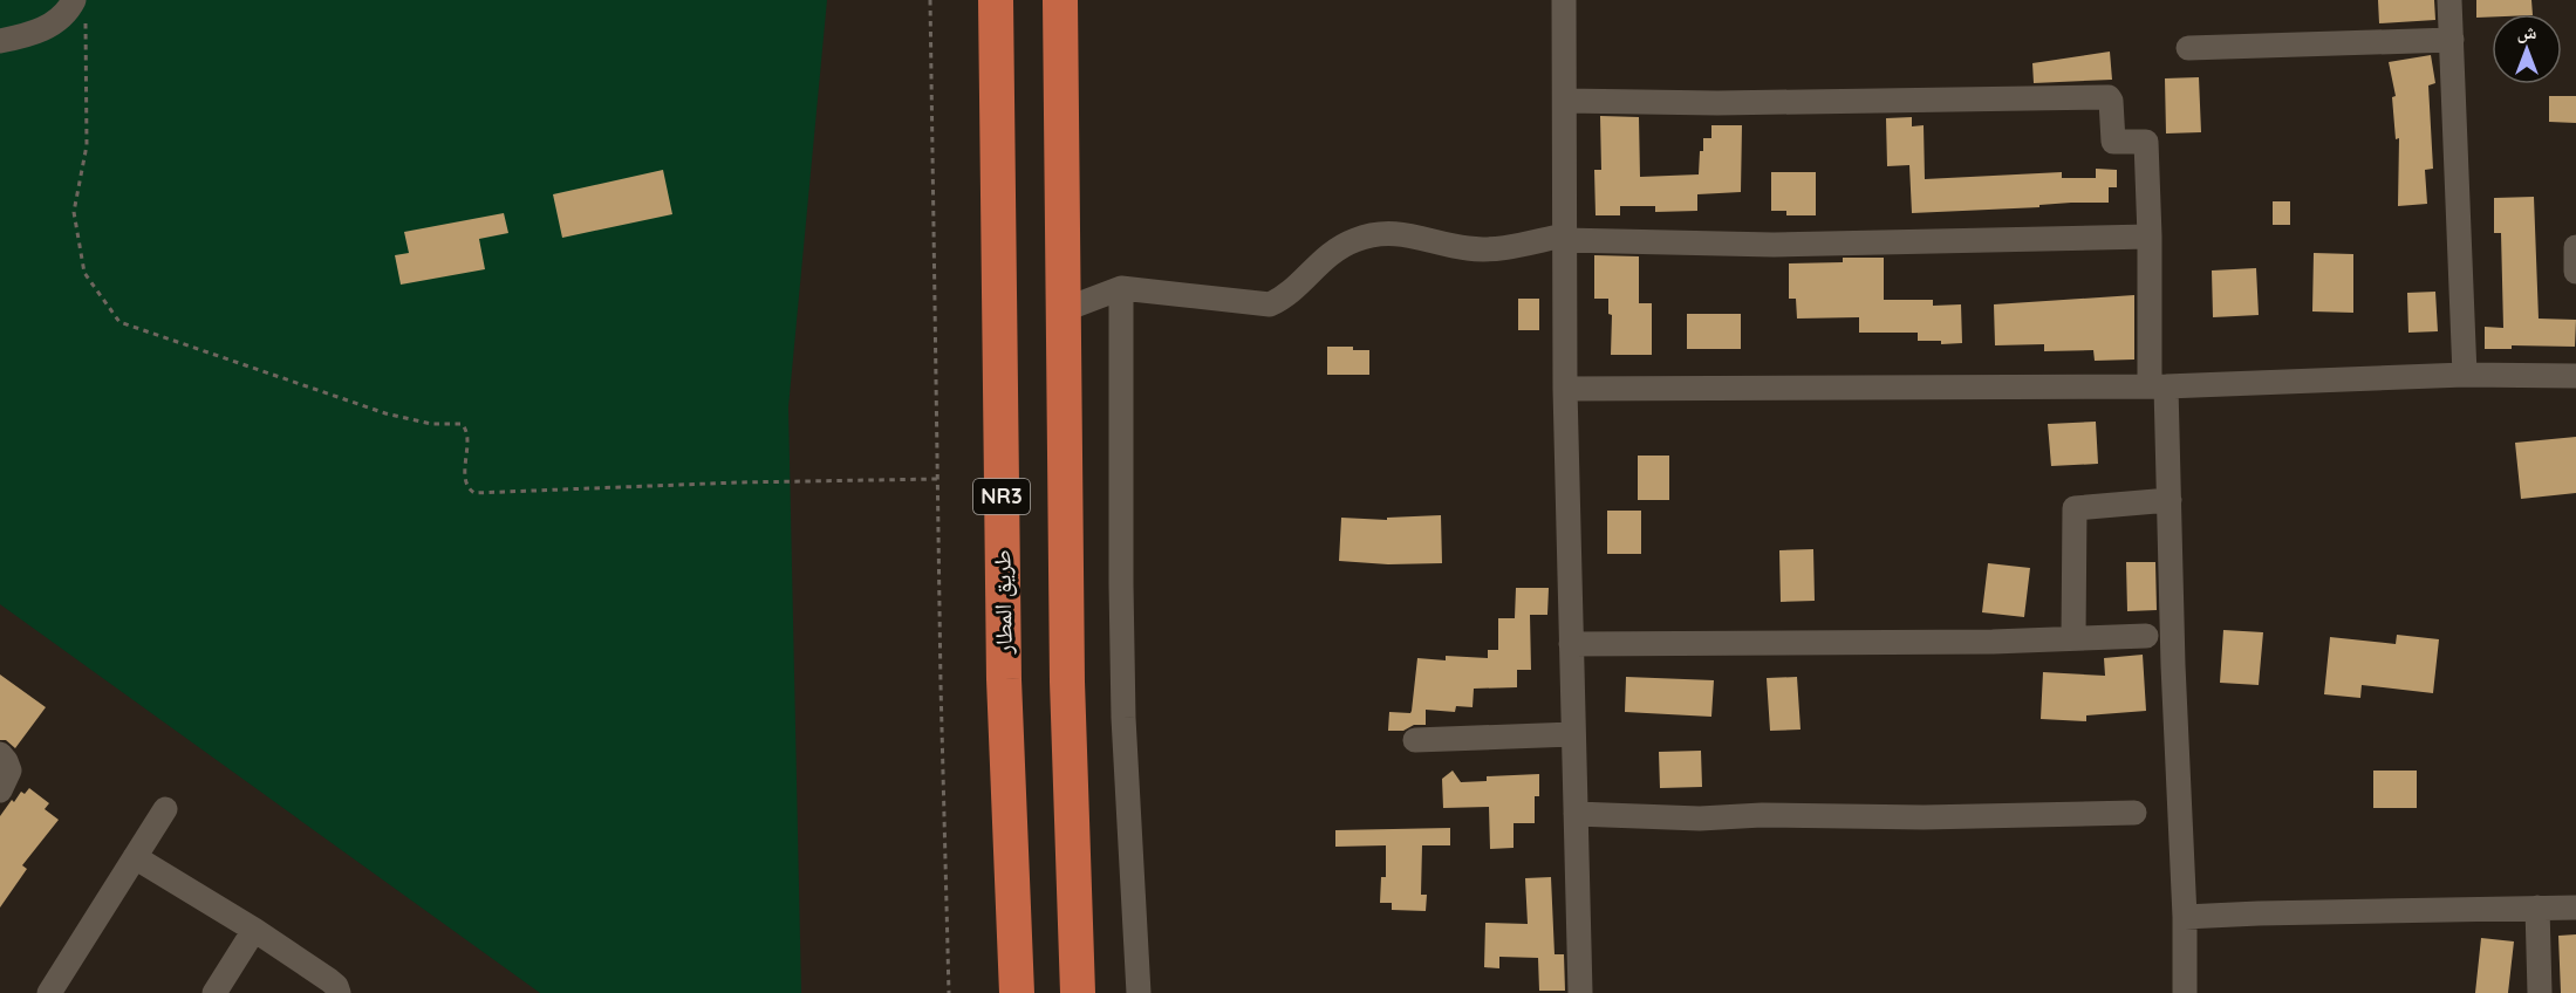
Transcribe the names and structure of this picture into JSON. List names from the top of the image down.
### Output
{
  "streets": {
    "highway": ["NR3", "طريق المطار"]
  },
  "north": "top"
}
